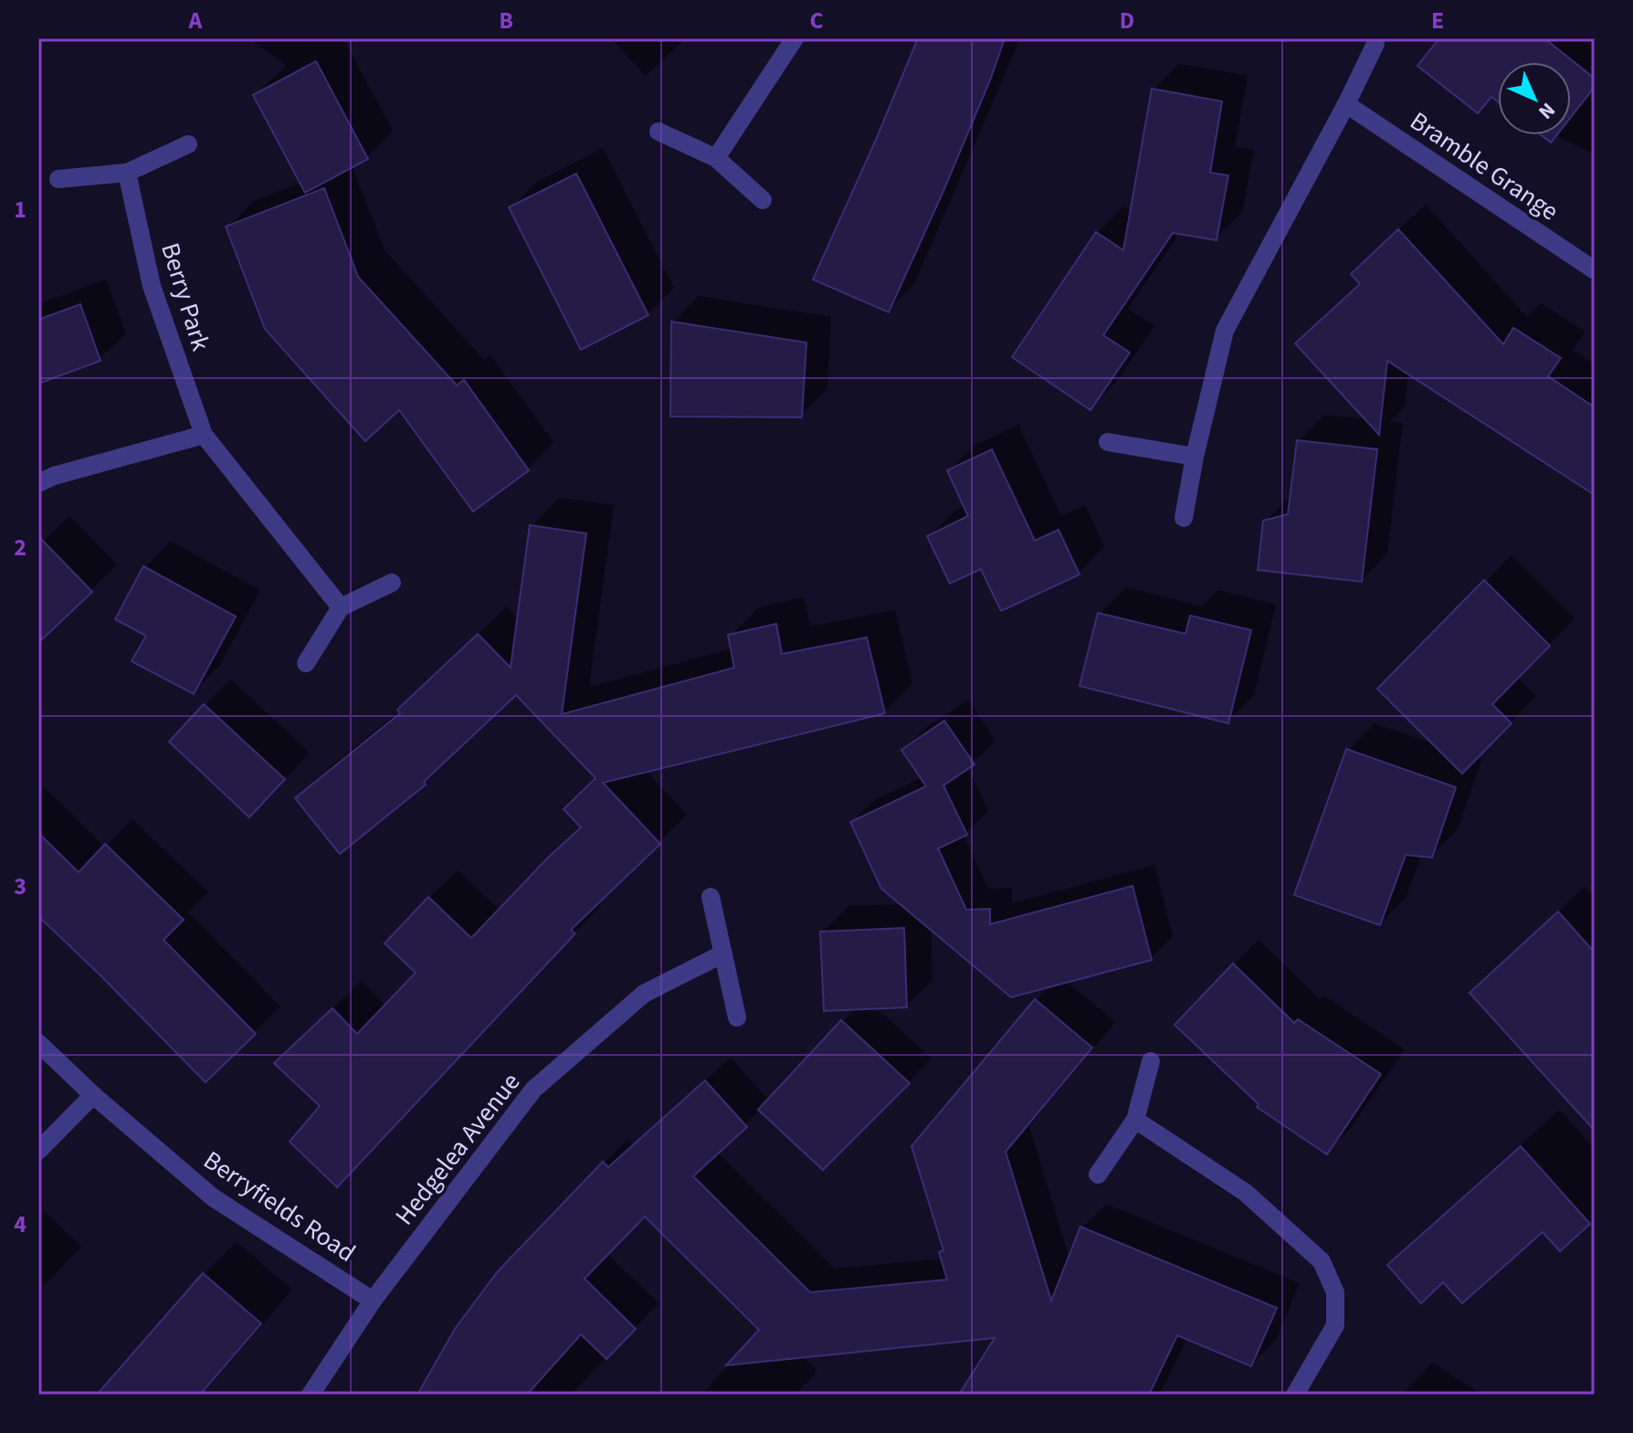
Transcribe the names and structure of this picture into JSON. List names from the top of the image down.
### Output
{
  "streets": {
    "street": [
      "Bramble Grange",
      "Berry Park",
      "Hedgelea Avenue",
      "Berryfields Road"
    ]
  },
  "crossings": [
    ["Hedgelea Avenue", "Berryfields Road"]
  ],
  "north": "bottom right",
  "grid": {
    "columns": [
      "A",
      "B",
      "C",
      "D",
      "E"
    ],
    "rows": [
      "1",
      "2",
      "3",
      "4"
    ]
  }
}
